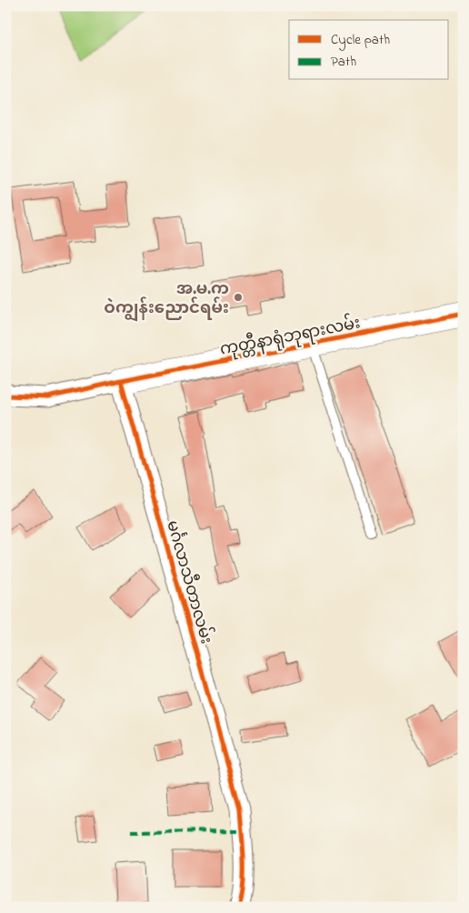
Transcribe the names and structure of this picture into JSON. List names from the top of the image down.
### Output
{
  "streets": {
    "street": ["ကုတ္တီနာရုံဘုရားလမ်း", "မင်္ဂလာသီတာလမ်း"]
  },
  "crossings": [
    ["ကုတ္တီနာရုံဘုရားလမ်း", "မင်္ဂလာသီတာလမ်း"]
  ],
  "places": ["အ.မ.က ဝဲကျွန်းညောင်ရမ်း"],
  "legend": ["Cycle path", "Path"]
}
